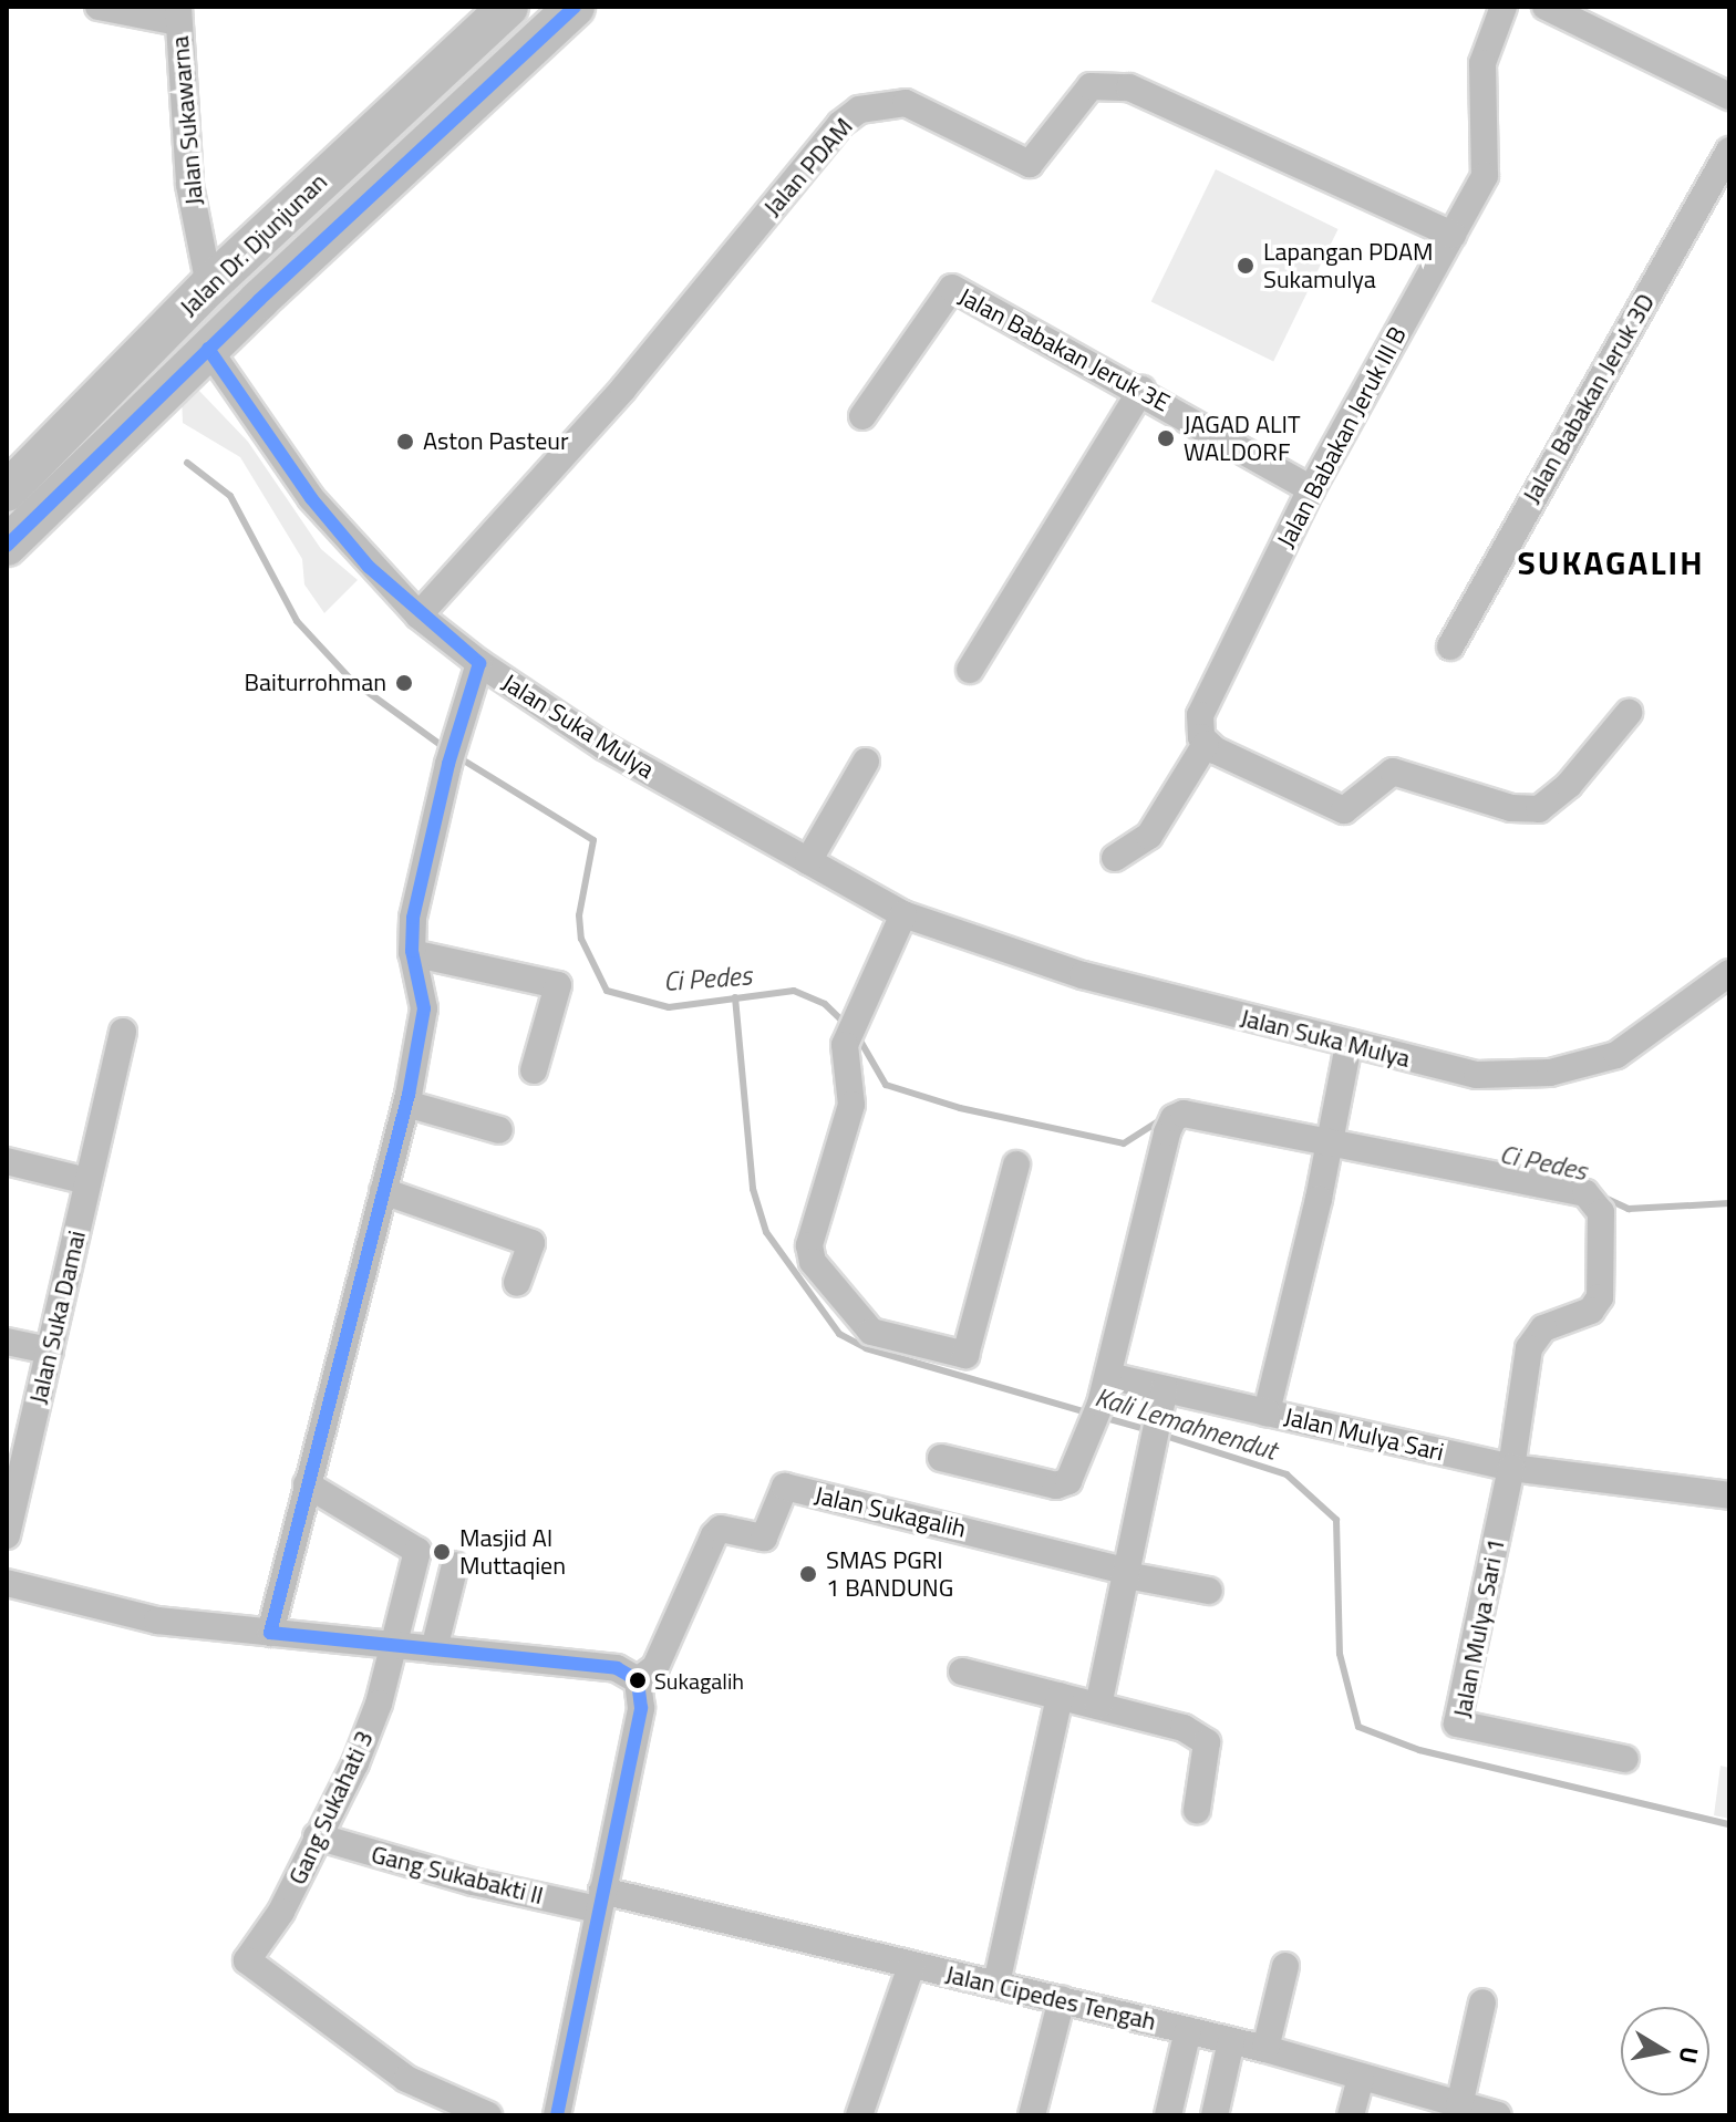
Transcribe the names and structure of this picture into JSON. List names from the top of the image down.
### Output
{
  "streets": {
    "highway": ["Jalan Dr. Djunjunan"],
    "street": [
      "Jalan Sukawarna",
      "Jalan PDAM",
      "Jalan Babakan Jeruk 3E",
      "Jalan Babakan Jeruk 3D",
      "Jalan Babakan Jeruk III B",
      "Jalan Suka Mulya",
      "Jalan Suka Damai",
      "Jalan Mulya Sari",
      "Jalan Sukagalih",
      "Jalan Mulya Sari 1",
      "Gang Sukahati 3",
      "Gang Sukabakti II",
      "Jalan Cipedes Tengah"
    ]
  },
  "crossings": [
    ["Jalan Sukawarna", "Jalan Dr. Djunjunan"],
    ["Jalan PDAM", "Jalan Babakan Jeruk III B"],
    ["Jalan PDAM", "Jalan Suka Mulya"],
    ["Jalan Dr. Djunjunan", "Jalan Suka Mulya"],
    ["Jalan Babakan Jeruk 3E", "Jalan Babakan Jeruk III B"],
    ["Jalan Suka Mulya", "Jalan Mulya Sari"],
    ["Jalan Mulya Sari", "Jalan Mulya Sari 1"],
    ["Gang Sukahati 3", "Gang Sukabakti II"],
    ["Gang Sukabakti II", "Jalan Cipedes Tengah"]
  ],
  "districts": ["SUKAGALIH"],
  "water": ["Ci Pedes", "Kali Lemahnendut"],
  "places": [
    "Lapangan PDAM Sukamulya",
    "JAGAD ALIT WALDORF",
    "Aston Pasteur",
    "Baiturrohman",
    "Masjid Al Muttaqien",
    "SMAS PGRI 1 BANDUNG",
    "Sukagalih"
  ],
  "north": "right"
}
